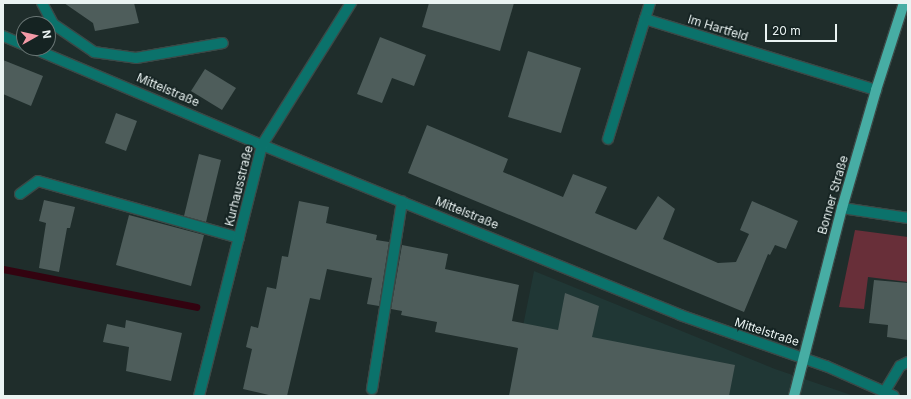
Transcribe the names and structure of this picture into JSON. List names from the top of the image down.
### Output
{
  "streets": {
    "main road": ["Bonner Straße"],
    "street": ["Im Hartfeld", "Mittelstraße", "Kurhausstraße"]
  },
  "crossings": [
    ["Im Hartfeld", "Bonner Straße"],
    ["Mittelstraße", "Kurhausstraße"],
    ["Mittelstraße", "Bonner Straße"]
  ],
  "scale_bar": "20 m",
  "north": "right"
}
